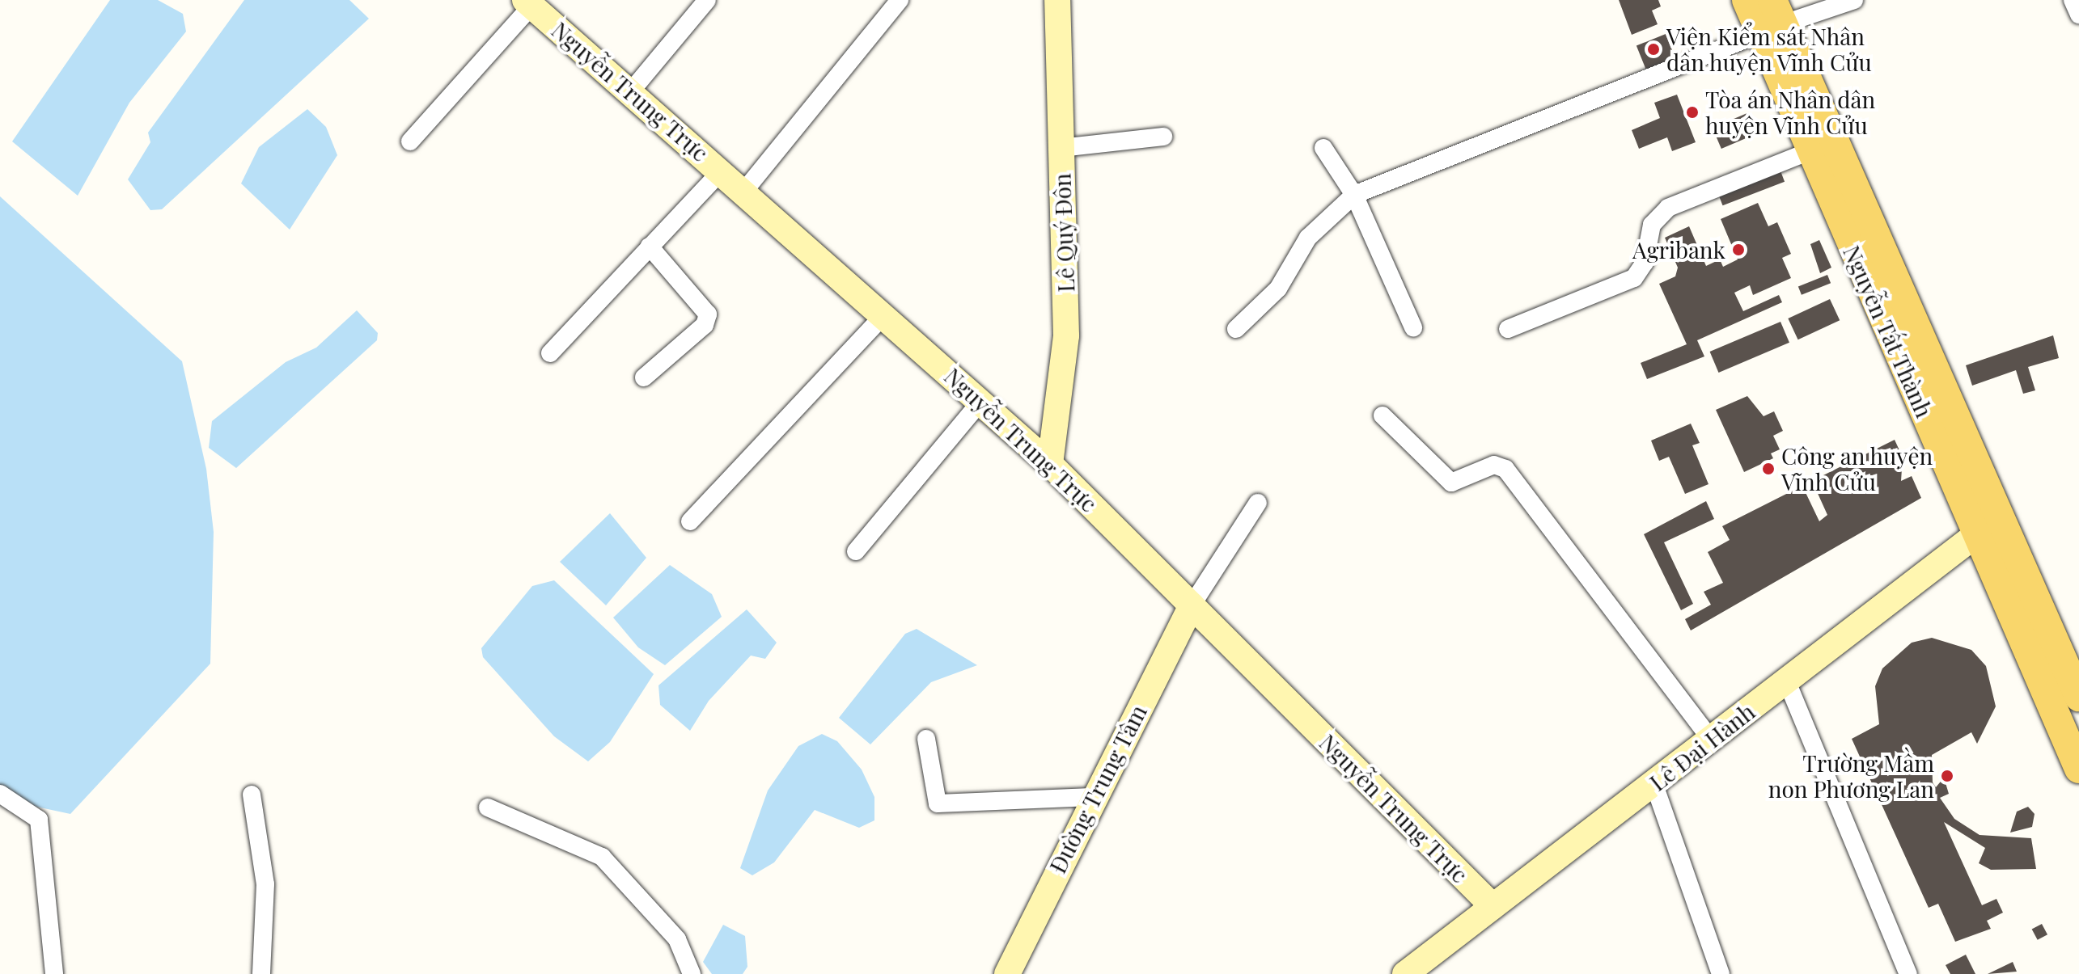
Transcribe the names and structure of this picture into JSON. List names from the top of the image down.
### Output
{
  "streets": {
    "main road": ["Nguyễn Tất Thành"],
    "street": [
      "Nguyễn Trung Trực",
      "Lê Quý Đôn",
      "Lê Đại Hành",
      "Đường Trung Tâm"
    ]
  },
  "crossings": [
    ["Nguyễn Trung Trực", "Lê Quý Đôn"],
    ["Nguyễn Trung Trực", "Lê Đại Hành"],
    ["Nguyễn Trung Trực", "Đường Trung Tâm"],
    ["Nguyễn Tất Thành", "Lê Đại Hành"]
  ],
  "places": [
    "Viện Kiểm sát Nhân dân huyện Vĩnh Cửu",
    "Tòa án Nhân dân huyện Vĩnh Cửu",
    "Agribank",
    "Công an huyện Vĩnh Cửu",
    "Trường Mầm non Phương Lan"
  ]
}
